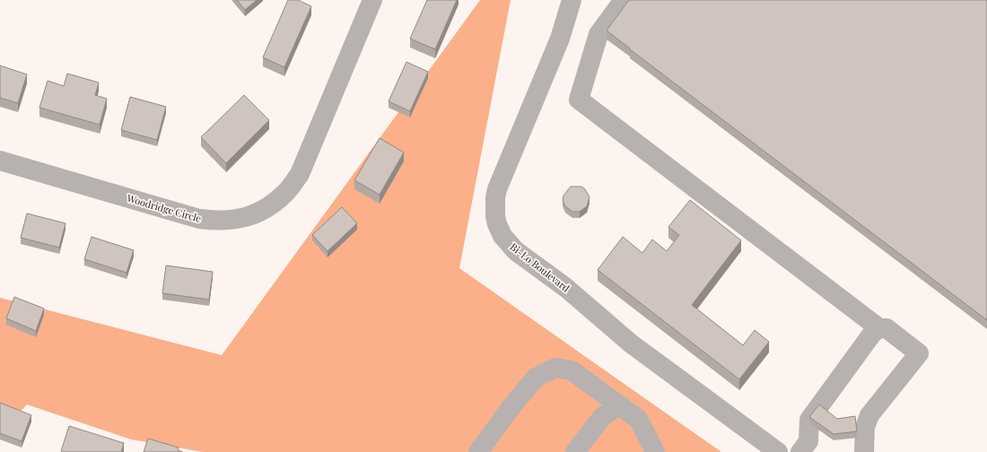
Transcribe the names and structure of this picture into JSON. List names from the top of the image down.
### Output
{
  "streets": {
    "street": ["Woodridge Circle", "Bi-Lo Boulevard"]
  }
}
